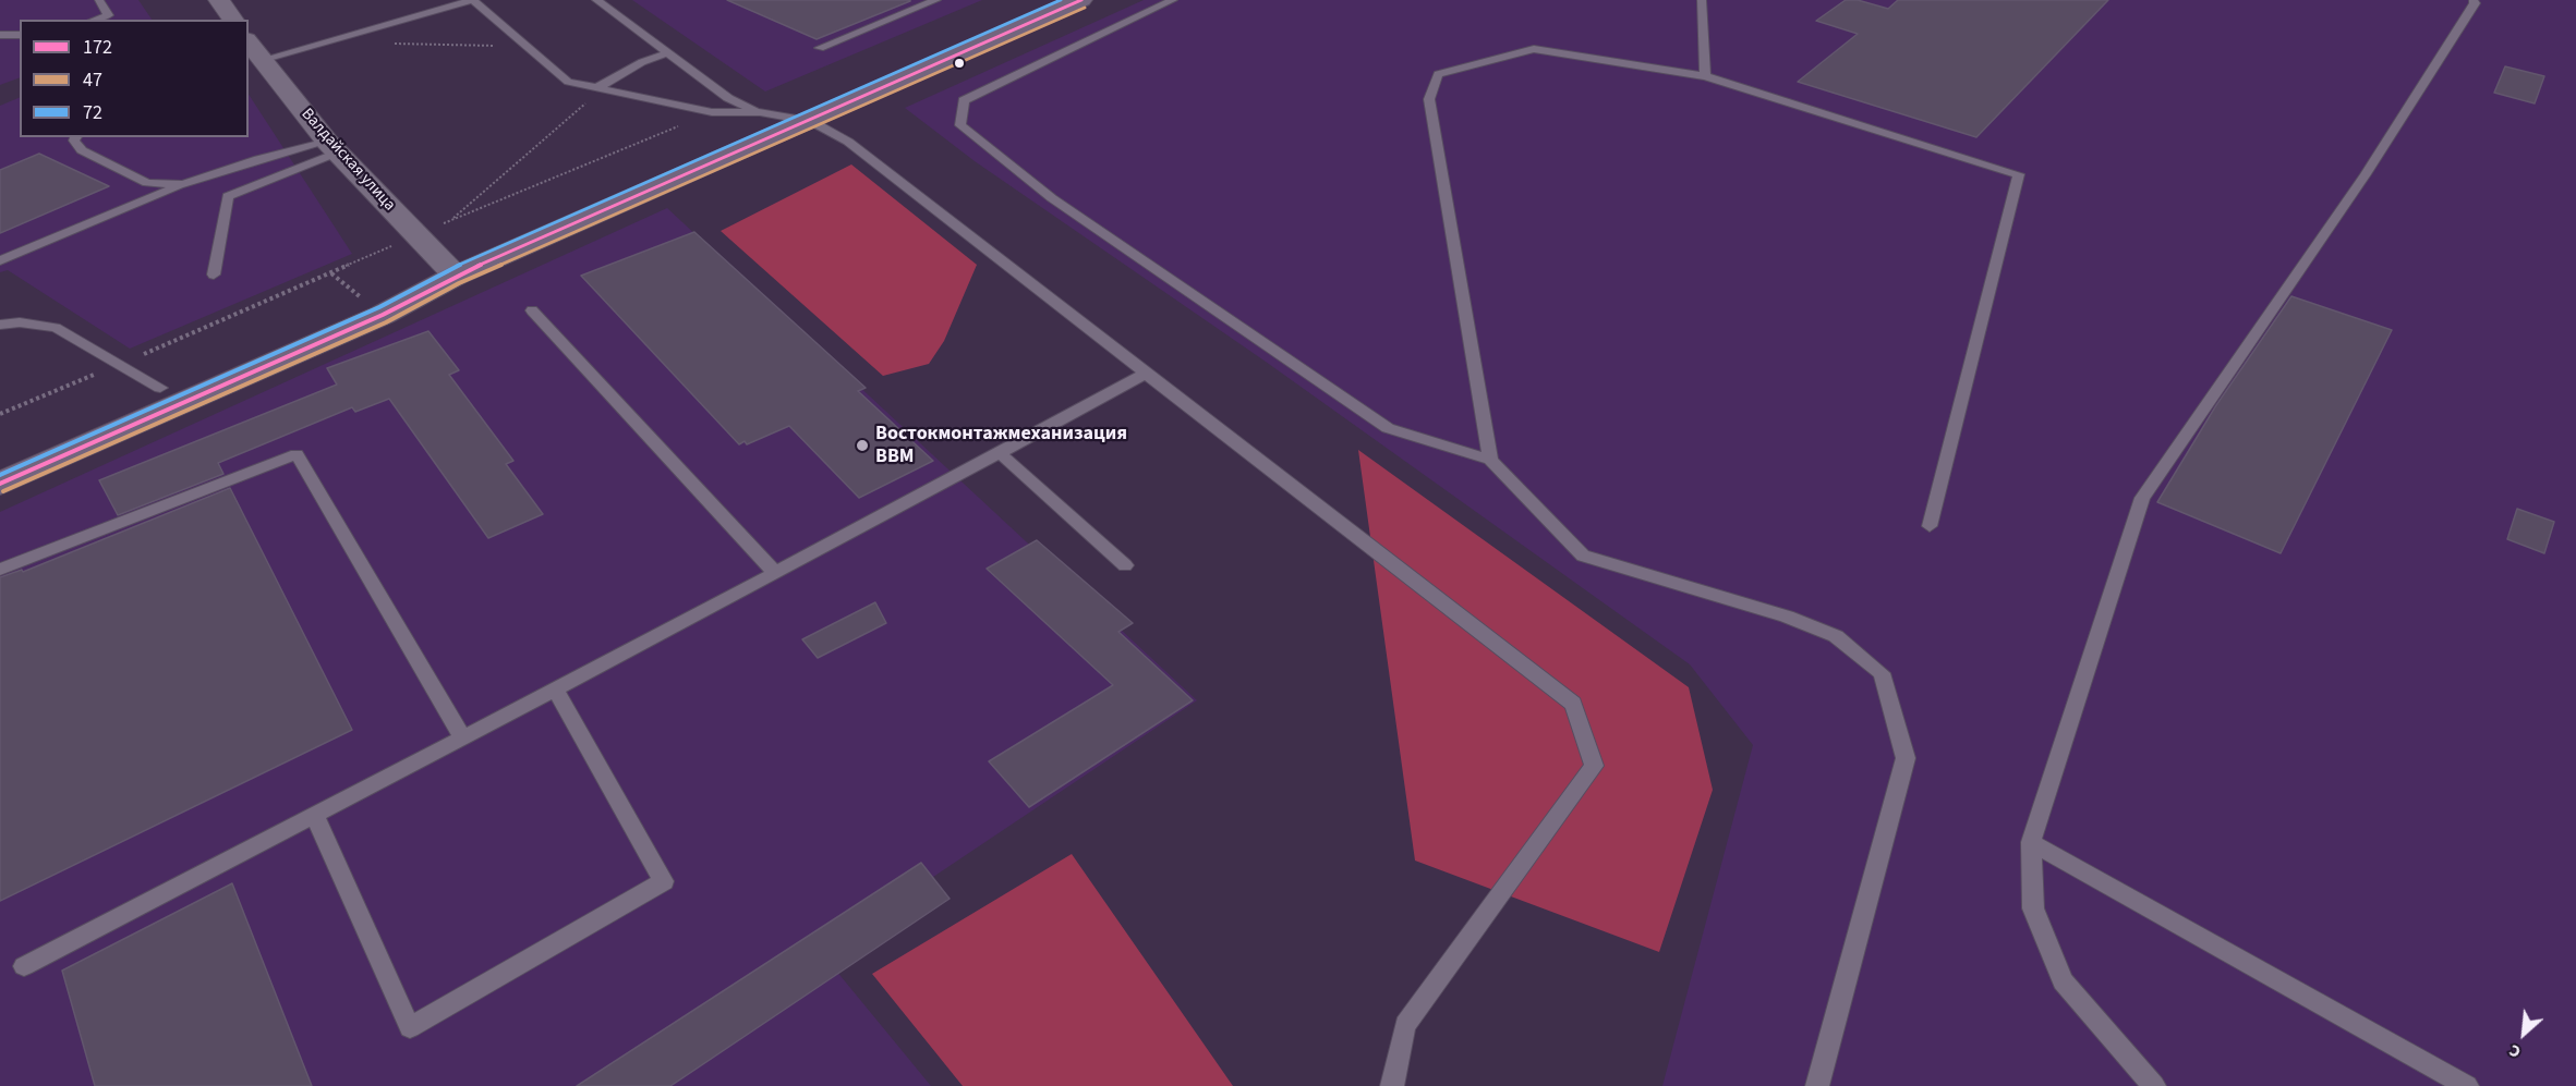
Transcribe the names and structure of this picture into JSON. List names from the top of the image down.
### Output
{
  "streets": {
    "street": ["Валдайская улица"]
  },
  "places": ["Востокмонтажмеханизация ВВМ"],
  "lines": ["transit line 172", "transit line 72", "transit line 47"],
  "legend": ["172", "47", "72"],
  "north": "bottom left"
}
